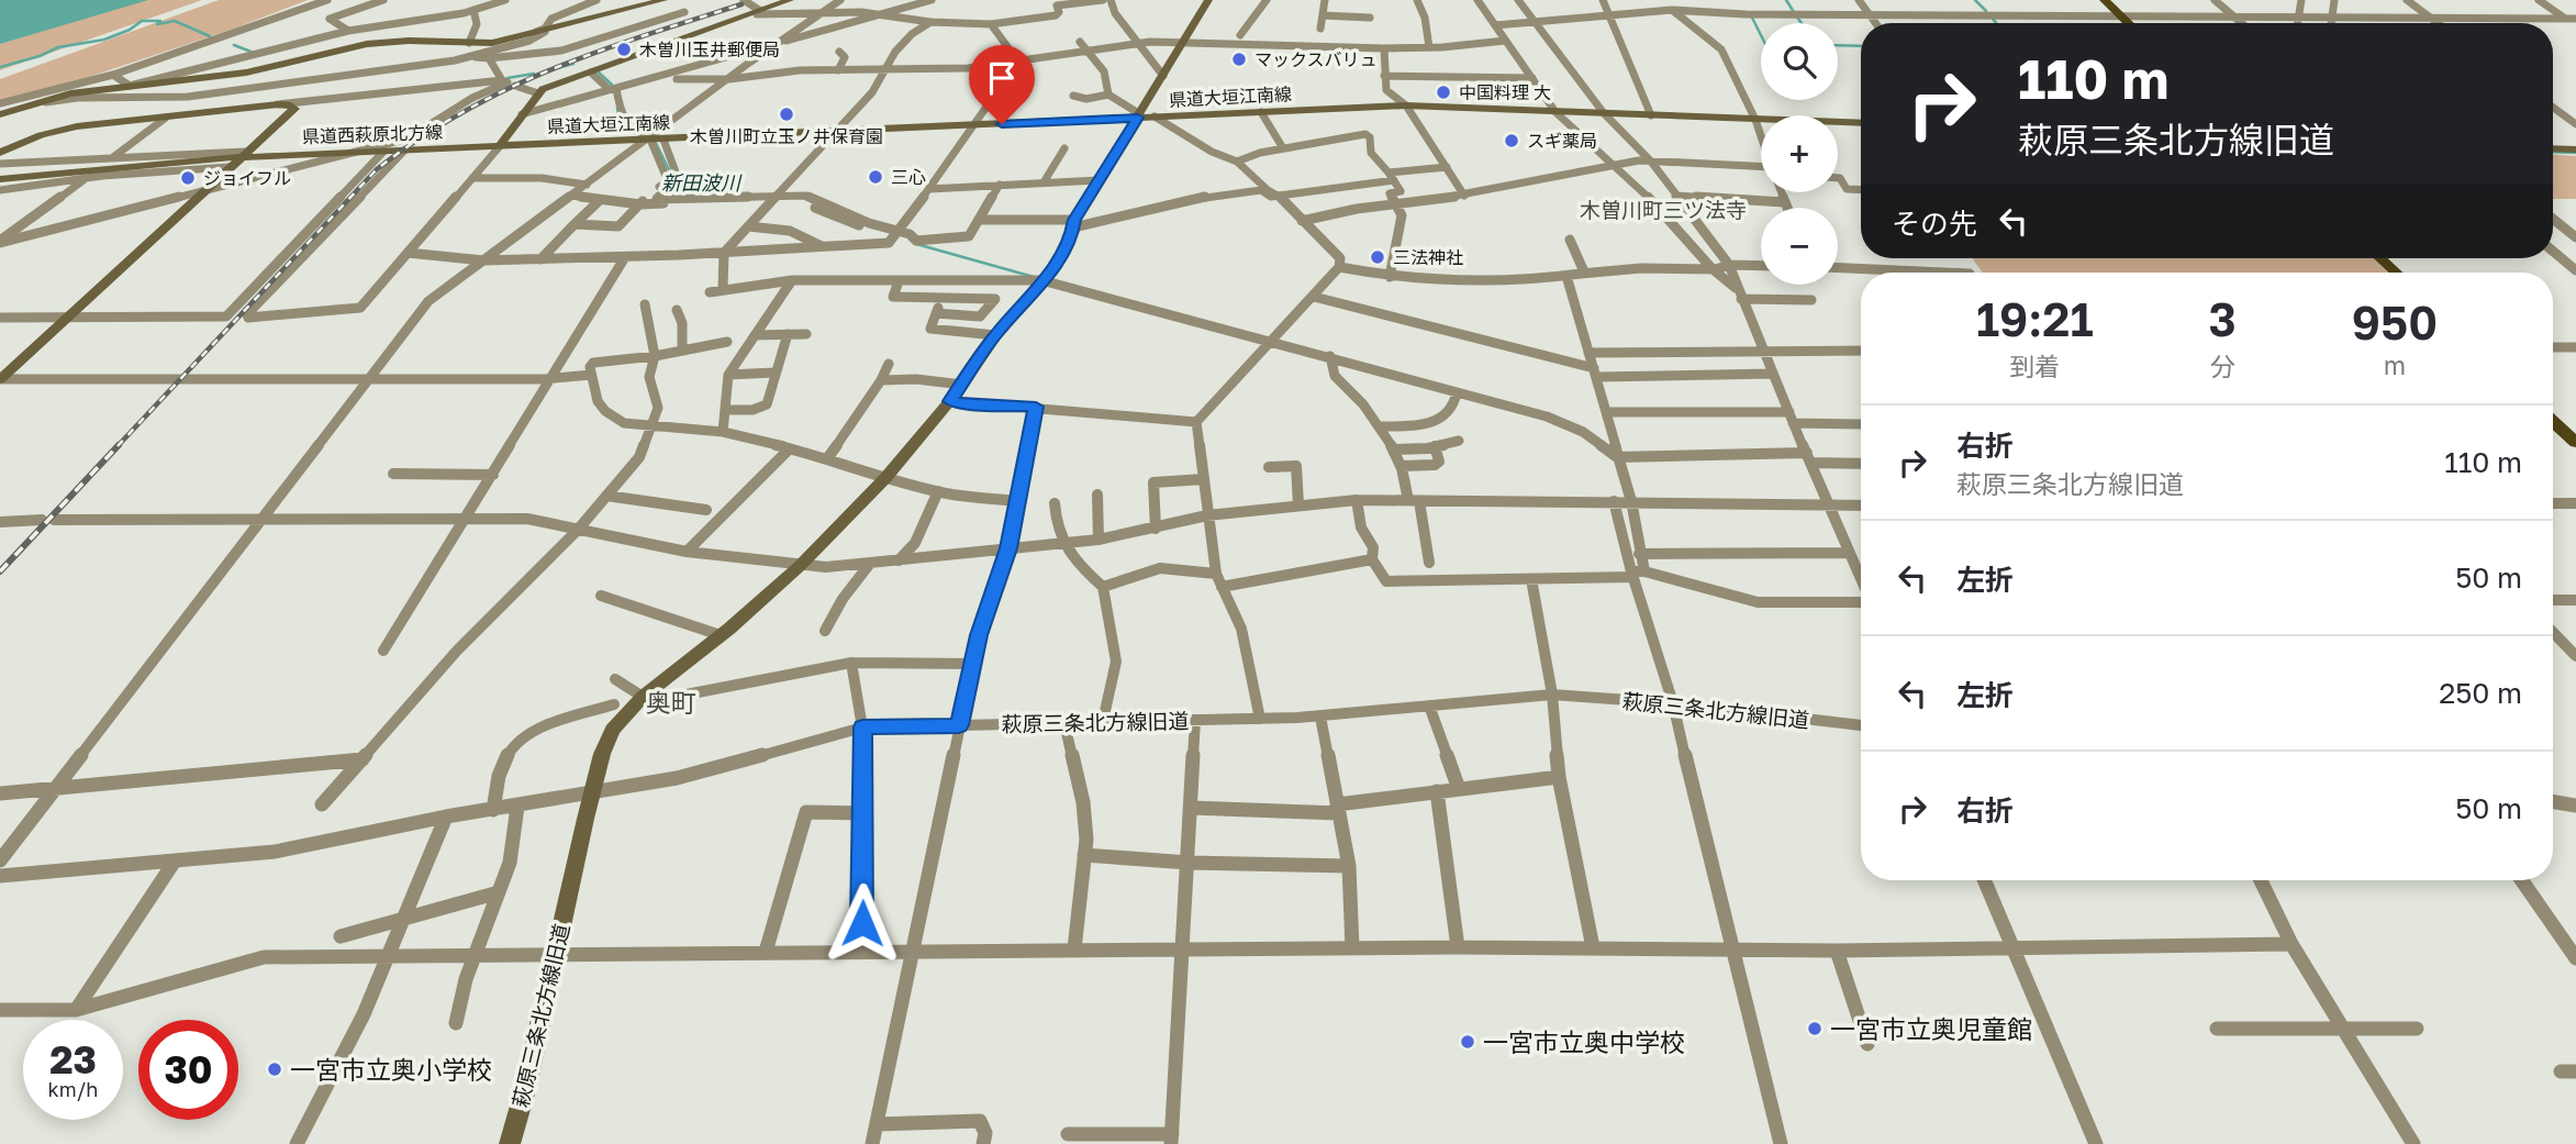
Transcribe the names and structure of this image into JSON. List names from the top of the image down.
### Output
{
  "streets": {
    "main road": ["県道大垣江南線", "県道西萩原北方線", "萩原三条北方線旧道"]
  },
  "crossings": [
    ["県道大垣江南線", "県道西萩原北方線"]
  ],
  "districts": ["木曽川町三ツ法寺", "奥町"],
  "water": ["新田波川"],
  "places": [
    "木曽川玉井郵便局",
    "マックスバリュ",
    "中国料理 大",
    "木曽川町立玉ノ井保育園",
    "スギ薬局",
    "三心",
    "ジョイフル",
    "三法神社",
    "一宮市立奥児童館",
    "一宮市立奥中学校",
    "一宮市立奥小学校"
  ],
  "page": {
    "map_buttons": ["+", "−"],
    "turn": ["110 m", "萩原三条北方線旧道"],
    "then": "その先",
    "eta": [
      "19:21",
      "到着",
      "3",
      "分",
      "950",
      "m"
    ],
    "list": [
      {
        "name": "右折",
        "note": "萩原三条北方線旧道",
        "value": "110 m"
      },
      {
        "name": "左折",
        "value": "50 m"
      },
      {
        "name": "左折",
        "value": "250 m"
      },
      {
        "name": "右折",
        "value": "50 m"
      }
    ],
    "speed": "23 km/h",
    "limit": "30"
  }
}
